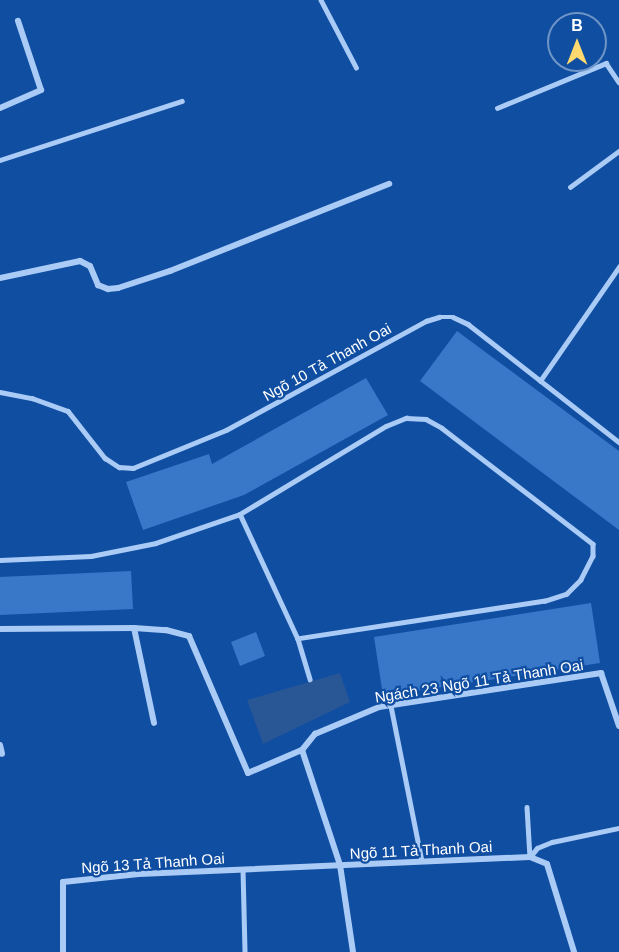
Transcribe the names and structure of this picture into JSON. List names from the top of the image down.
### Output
{
  "streets": {
    "street": ["Ngách 23 Ngõ 11 Tả Thanh Oai", "Ngõ 11 Tả Thanh Oai", "Ngõ 13 Tả Thanh Oai"],
    "lane": ["Ngõ 10 Tả Thanh Oai"]
  },
  "crossings": [
    ["Ngách 23 Ngõ 11 Tả Thanh Oai", "Ngõ 11 Tả Thanh Oai"]
  ],
  "north": "top"
}
